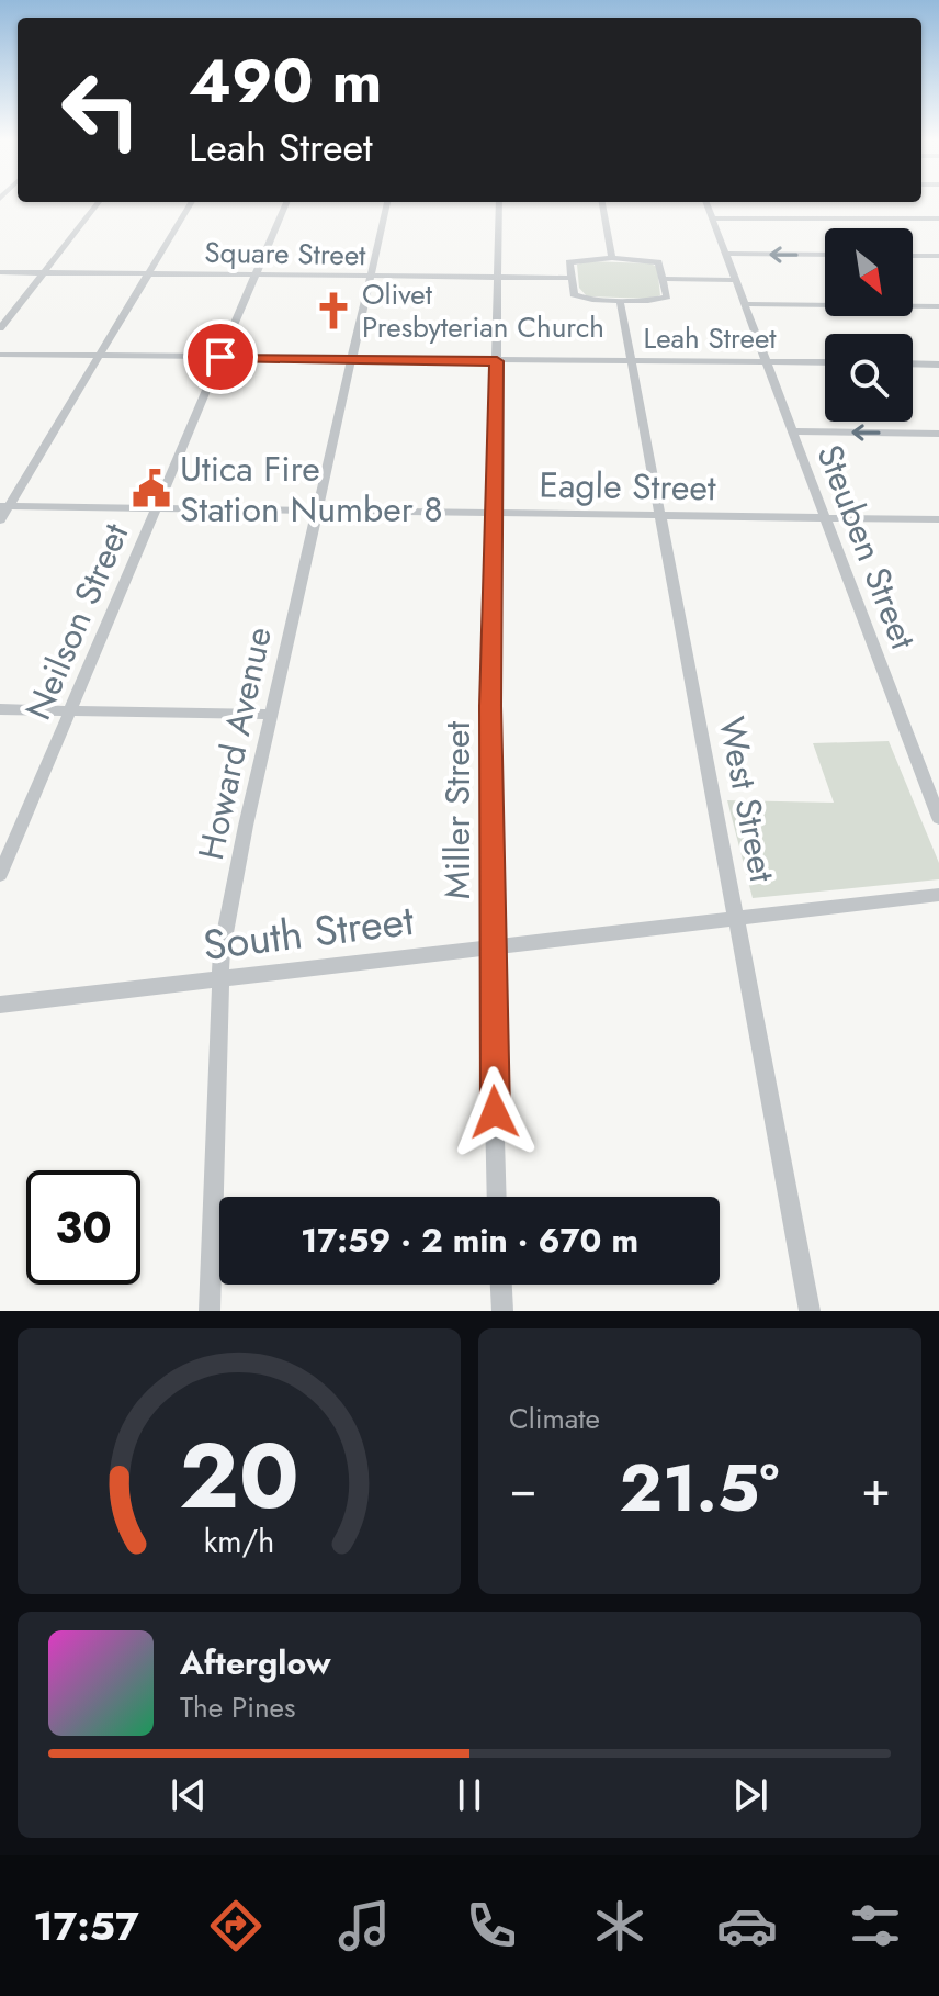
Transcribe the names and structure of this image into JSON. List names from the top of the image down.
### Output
{
  "streets": {
    "street": [
      "Square Street",
      "Leah Street",
      "Eagle Street",
      "Steuben Street",
      "Neilson Street",
      "Howard Avenue",
      "West Street",
      "Miller Street",
      "South Street"
    ]
  },
  "crossings": [
    ["Square Street", "Neilson Street"],
    ["Square Street", "Howard Avenue"],
    ["Square Street", "Miller Street"],
    ["Leah Street", "Steuben Street"],
    ["Leah Street", "Neilson Street"],
    ["Leah Street", "Howard Avenue"],
    ["Leah Street", "West Street"],
    ["Leah Street", "Miller Street"],
    ["Eagle Street", "Steuben Street"],
    ["Eagle Street", "Neilson Street"],
    ["Eagle Street", "Howard Avenue"],
    ["Eagle Street", "West Street"],
    ["Eagle Street", "Miller Street"],
    ["Howard Avenue", "South Street"],
    ["West Street", "South Street"],
    ["Miller Street", "South Street"]
  ],
  "places": {
    "church": ["Olivet Presbyterian Church"],
    "public building": ["Utica Fire Station Number 8"]
  },
  "north": "bottom right",
  "page": {
    "turn": ["490 m", "Leah Street"],
    "limit": "30",
    "trip": "17:59 · 2 min · 670 m",
    "tile": "Climate",
    "heat": ["−", "21.5°", "+"],
    "song": ["Afterglow", "The Pines"],
    "tabs": "17:57",
    "gauge": ["20", "km/h"]
  }
}
